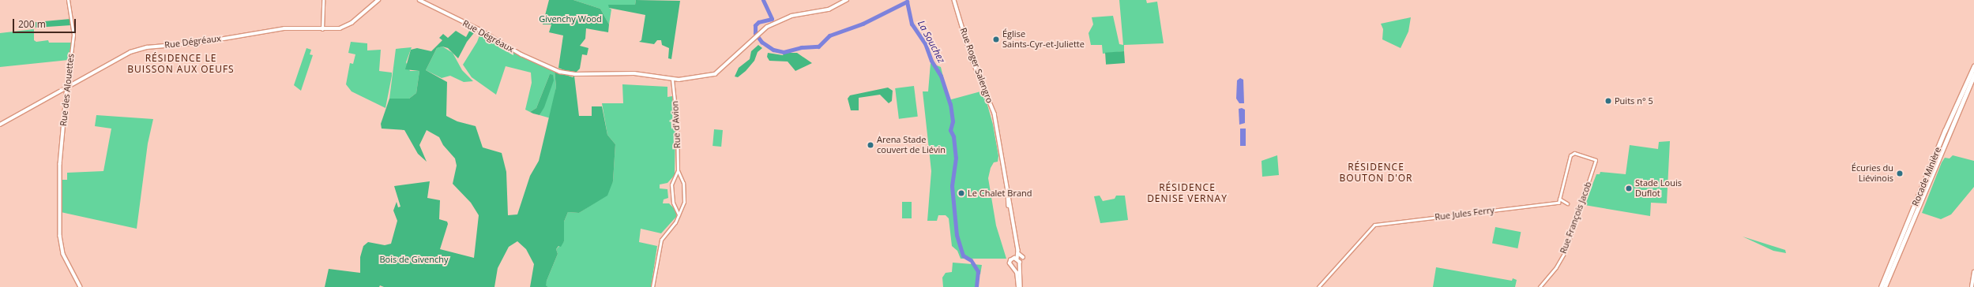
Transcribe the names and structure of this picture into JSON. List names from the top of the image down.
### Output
{
  "streets": {
    "highway": ["Rocade Minière"],
    "main road": ["Rue Dégréaux", "Rue Roger Salengro", "Rue des Alouettes"],
    "street": ["Rue d'Avion", "Rue Jules Ferry", "Rue François Jacob"]
  },
  "crossings": [
    ["Rue Dégréaux", "Rue des Alouettes"],
    ["Rue Dégréaux", "Rue d'Avion"],
    ["Rue Jules Ferry", "Rue François Jacob"]
  ],
  "districts": ["RÉSIDENCE LE BUISSON AUX OEUFS", "RÉSIDENCE BOUTON D'OR", "RÉSIDENCE DENISE VERNAY"],
  "water": ["La Souchez"],
  "parks": ["Givenchy Wood", "Bois de Givenchy"],
  "places": [
    "Église Saints-Cyr-et-Juliette",
    "Puits n° 5",
    "Arena Stade couvert de Liévin",
    "Écuries du Liévinois",
    "Stade Louis Duflot",
    "Le Chalet Brand"
  ],
  "scale_bar": "200 m"
}
